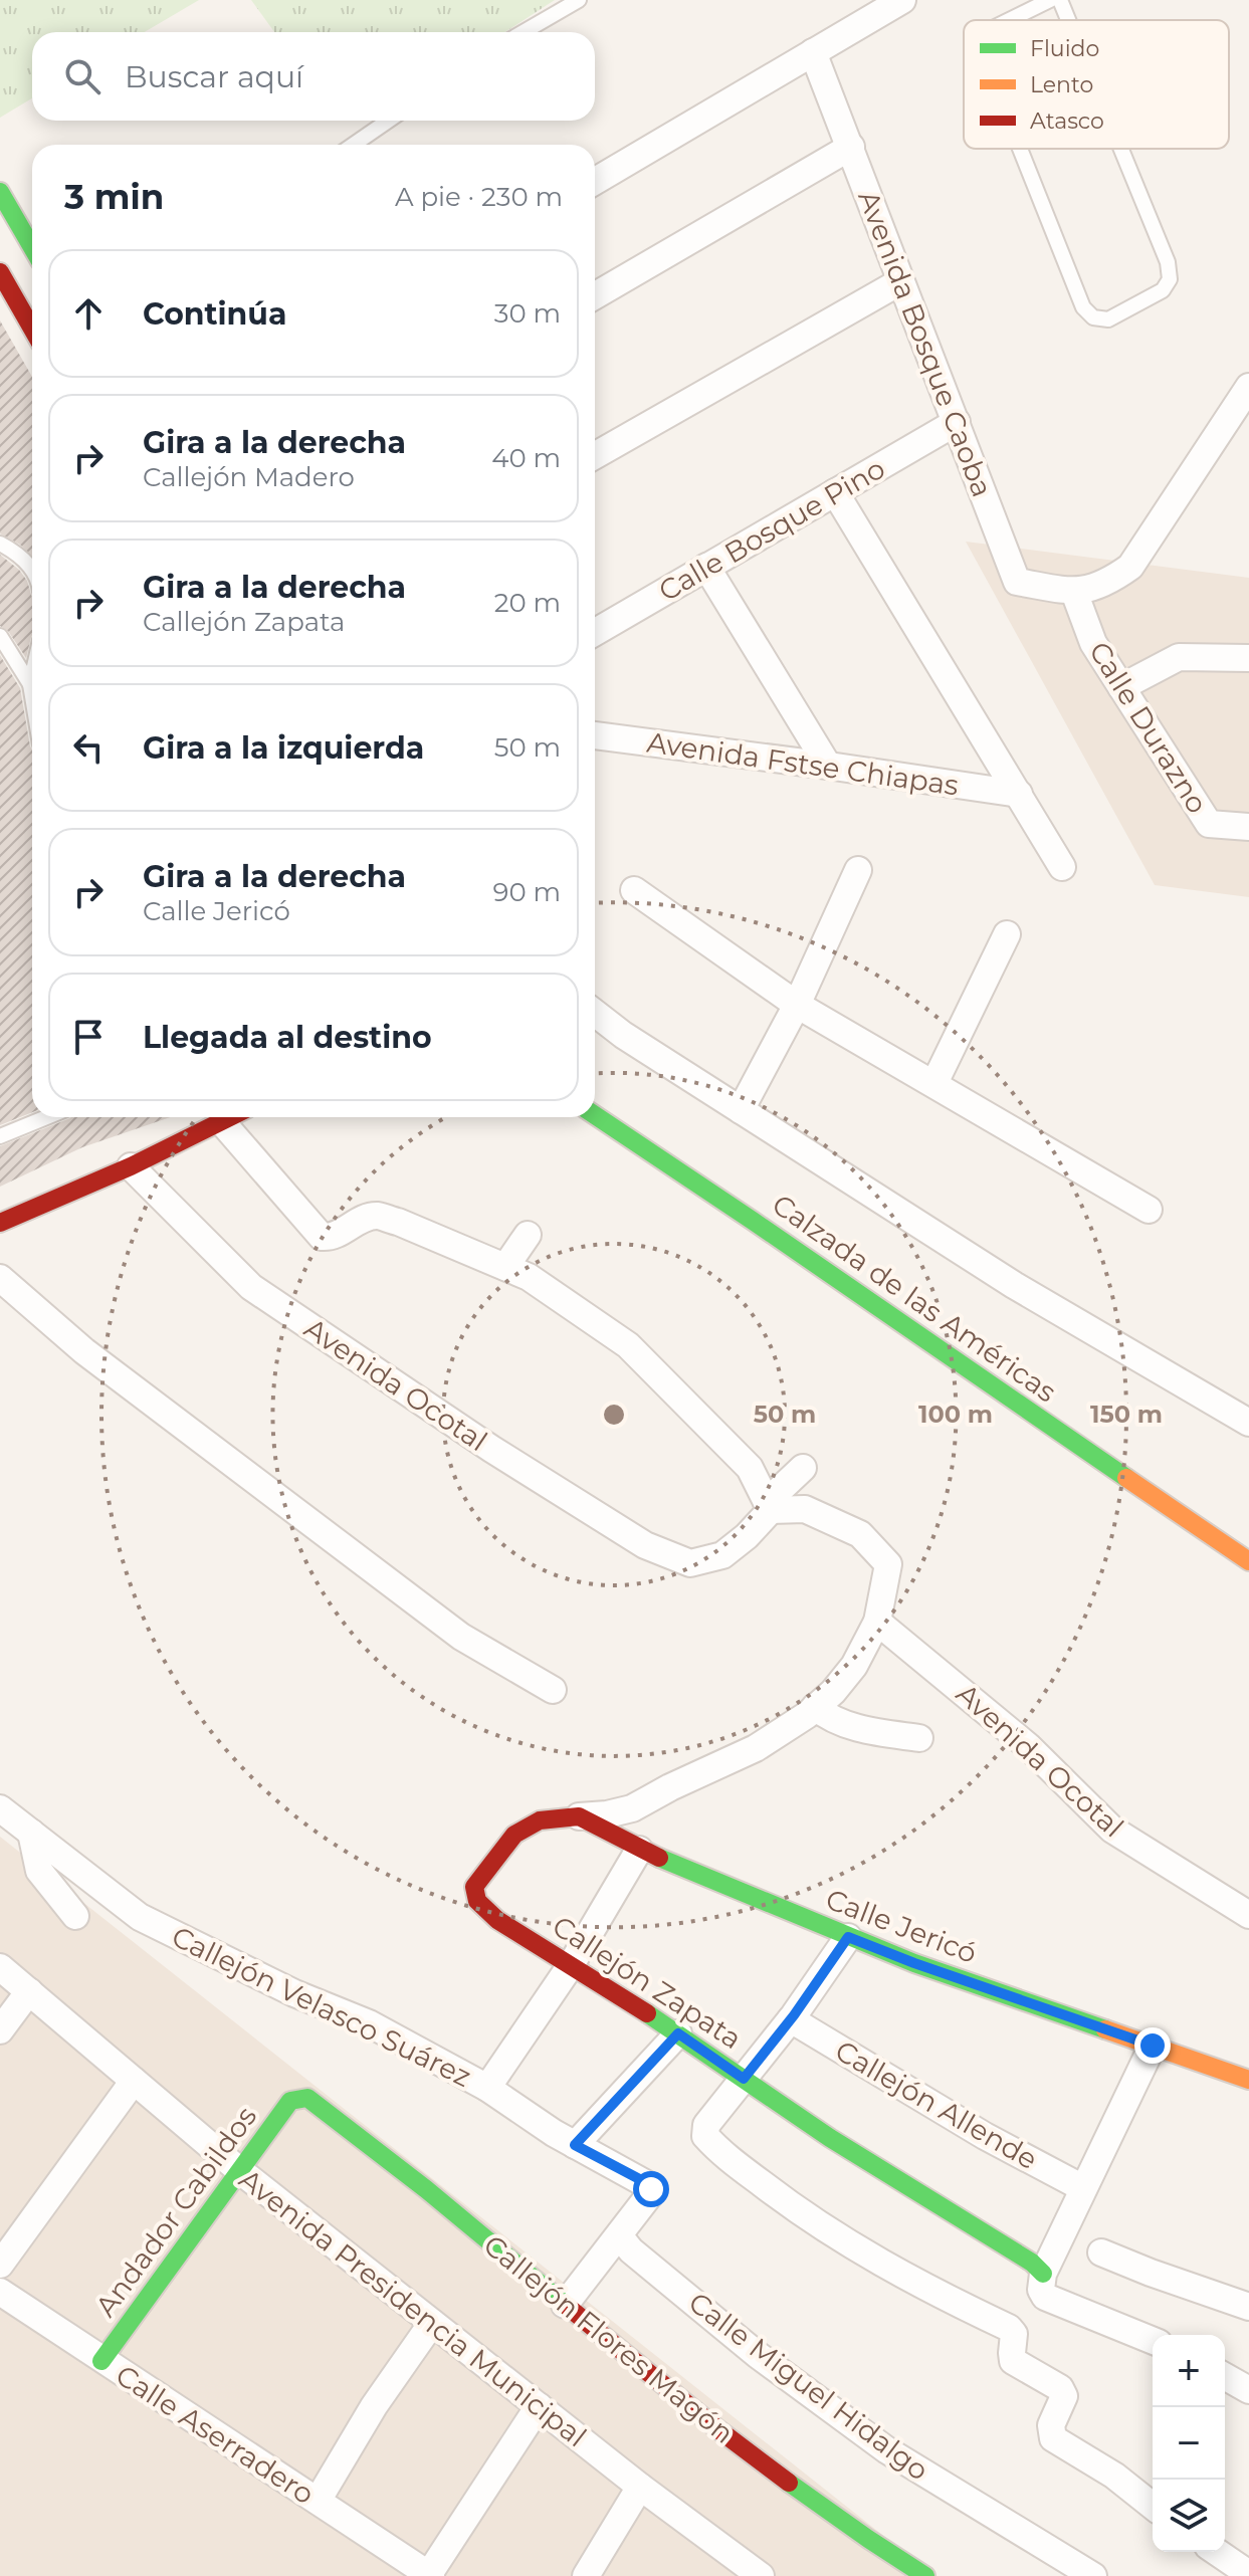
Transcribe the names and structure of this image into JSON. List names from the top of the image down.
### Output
{
  "streets": {
    "street": [
      "Avenida Bosque Caoba",
      "Calle Bosque Pino",
      "Calle Durazno",
      "Avenida Fstse Chiapas",
      "Calzada de las Américas",
      "Avenida Ocotal",
      "Calle Jericó",
      "Callejón Zapata",
      "Callejón Velasco Suárez",
      "Callejón Allende",
      "Andador Cabildos",
      "Avenida Presidencia Municipal",
      "Callejón Flores Magón",
      "Calle Miguel Hidalgo",
      "Calle Aserradero"
    ]
  },
  "crossings": [
    ["Avenida Bosque Caoba", "Calle Bosque Pino"],
    ["Avenida Bosque Caoba", "Calle Durazno"],
    ["Calle Jericó", "Callejón Zapata"],
    ["Callejón Velasco Suárez", "Calle Miguel Hidalgo"],
    ["Andador Cabildos", "Avenida Presidencia Municipal"],
    ["Andador Cabildos", "Callejón Flores Magón"],
    ["Andador Cabildos", "Calle Aserradero"]
  ],
  "legend": ["Fluido", "Lento", "Atasco"],
  "page": {
    "search": "Buscar aquí",
    "heading": ["3 min", "A pie · 230 m"],
    "list": [
      ["Continúa", "30 m"],
      ["Gira a la derecha", "Callejón Madero", "40 m"],
      ["Gira a la derecha", "Callejón Zapata", "20 m"],
      ["Gira a la izquierda", "50 m"],
      ["Gira a la derecha", "Calle Jericó", "90 m"],
      "Llegada al destino"
    ],
    "map_buttons": ["+", "−"]
  },
  "rings": ["50 m", "100 m", "150 m"]
}
